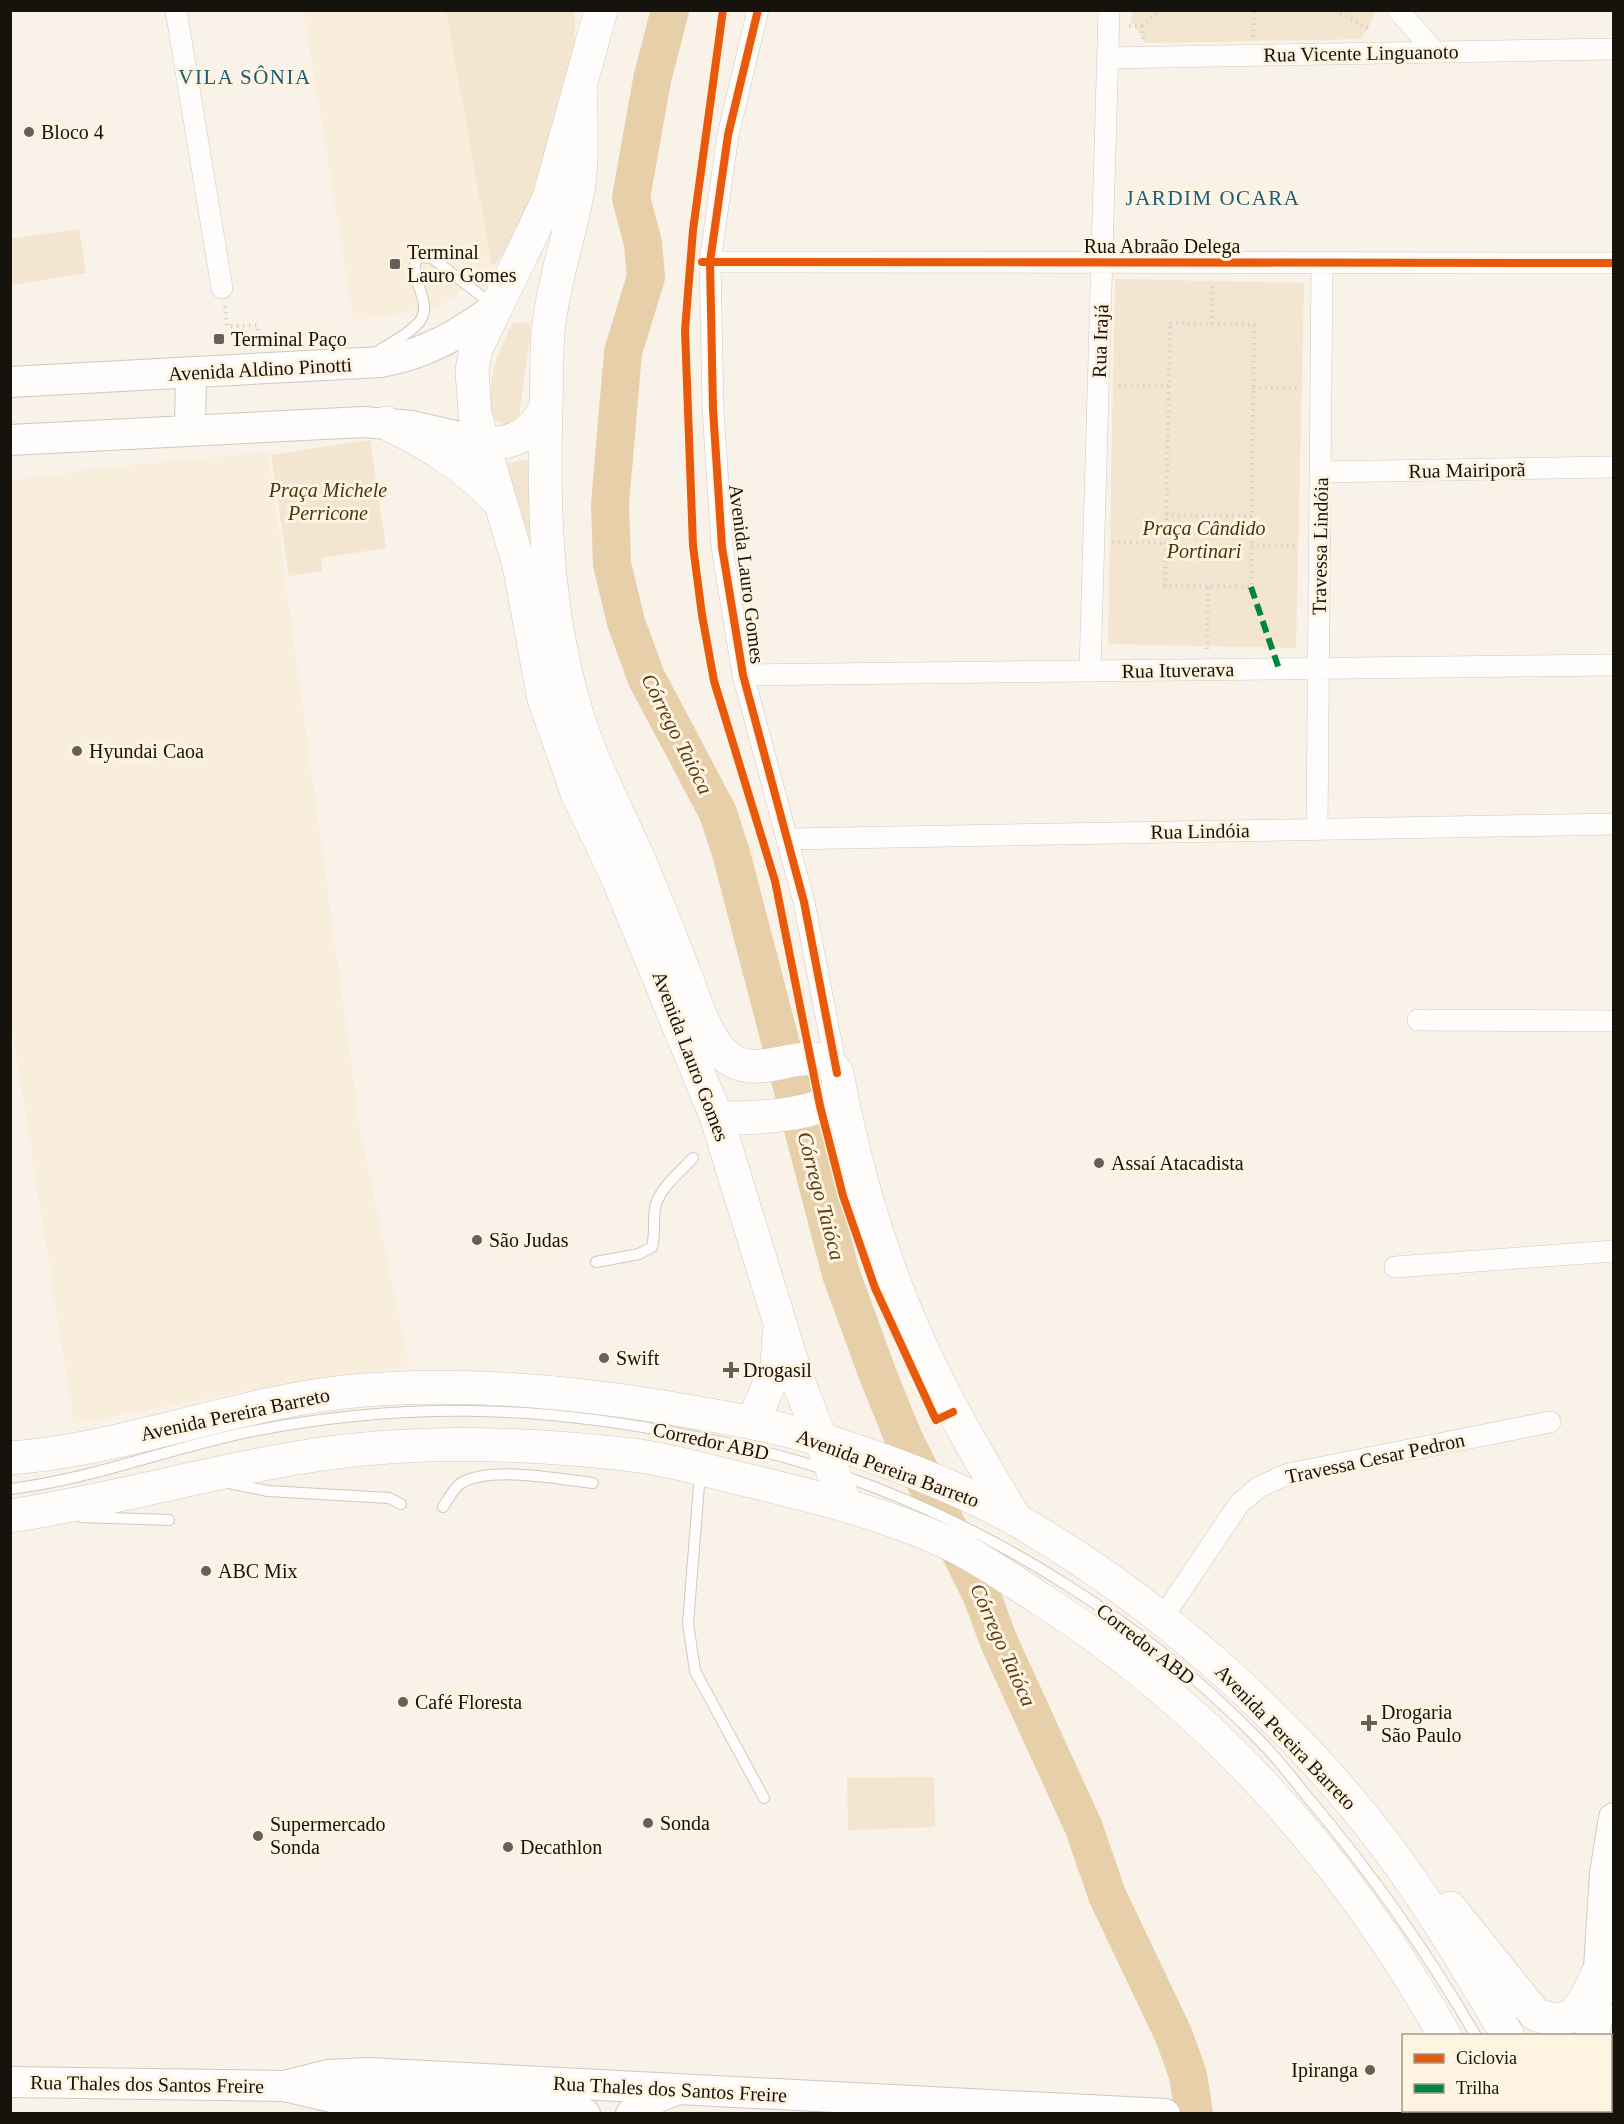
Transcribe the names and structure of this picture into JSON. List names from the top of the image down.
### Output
{
  "streets": {
    "main road": ["Avenida Lauro Gomes", "Avenida Pereira Barreto"],
    "street": [
      "Rua Vicente Linguanoto",
      "Rua Abraão Delega",
      "Rua Irajá",
      "Avenida Aldino Pinotti",
      "Rua Mairiporã",
      "Travessa Lindóia",
      "Rua Ituverava",
      "Rua Lindóia",
      "Travessa Cesar Pedron",
      "Rua Thales dos Santos Freire"
    ],
    "lane": ["Corredor ABD"]
  },
  "crossings": [
    ["Rua Vicente Linguanoto", "Rua Irajá"],
    ["Rua Abraão Delega", "Rua Irajá"],
    ["Rua Abraão Delega", "Travessa Lindóia"],
    ["Rua Abraão Delega", "Avenida Lauro Gomes"],
    ["Rua Irajá", "Rua Ituverava"],
    ["Avenida Aldino Pinotti", "Avenida Lauro Gomes"],
    ["Rua Mairiporã", "Travessa Lindóia"],
    ["Travessa Lindóia", "Rua Ituverava"],
    ["Travessa Lindóia", "Rua Lindóia"],
    ["Avenida Lauro Gomes", "Rua Ituverava"],
    ["Avenida Lauro Gomes", "Rua Lindóia"],
    ["Avenida Lauro Gomes", "Avenida Pereira Barreto"],
    ["Avenida Lauro Gomes", "Corredor ABD"],
    ["Avenida Pereira Barreto", "Corredor ABD"],
    ["Avenida Pereira Barreto", "Travessa Cesar Pedron"]
  ],
  "districts": ["VILA SÔNIA", "JARDIM OCARA"],
  "water": ["Córrego Taióca"],
  "parks": ["Praça Michele Perricone", "Praça Cândido Portinari"],
  "places": {
    "other": [
      "Bloco 4",
      "Hyundai Caoa",
      "Assaí Atacadista",
      "São Judas",
      "Swift",
      "ABC Mix",
      "Café Floresta",
      "Sonda",
      "Supermercado Sonda",
      "Decathlon",
      "Ipiranga"
    ],
    "transit": ["Terminal Lauro Gomes", "Terminal Paço"],
    "health": ["Drogasil", "Drogaria São Paulo"]
  },
  "legend": ["Ciclovia", "Trilha"]
}
